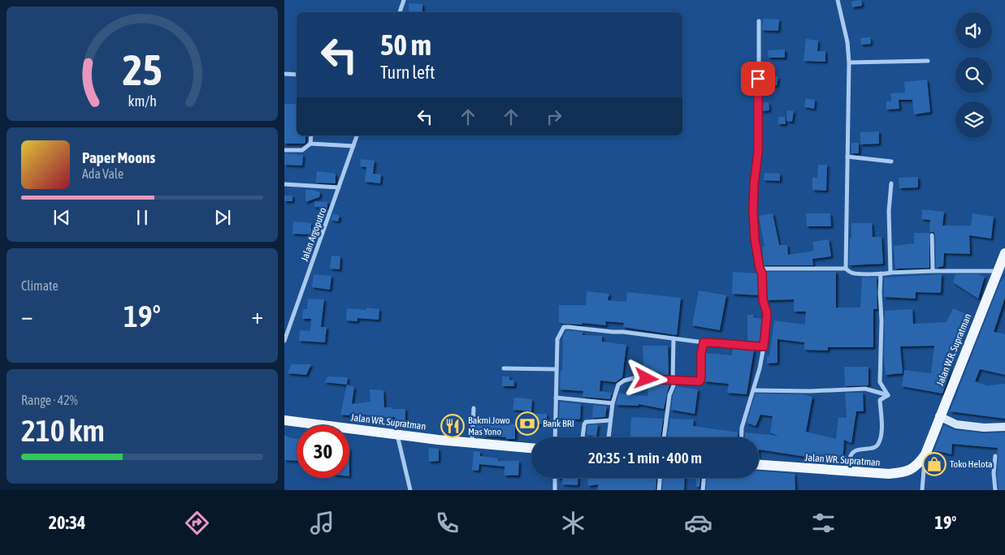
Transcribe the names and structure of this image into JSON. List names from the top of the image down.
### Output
{
  "streets": {
    "main road": ["Jalan W.R. Supratman", "Jalan WR. Supratman"],
    "street": ["Jalan Argoputro"]
  },
  "crossings": [
    ["Jalan W.R. Supratman", "Jalan WR. Supratman"]
  ],
  "places": {
    "bank": ["Bank BRI"],
    "restaurant": ["Bakmi Jowo Mas Yono"],
    "shop": ["Toko Helota"]
  },
  "page": {
    "turn": ["50 m", "Turn left"],
    "song": ["Paper Moons", "Ada Vale"],
    "tile": [
      "Climate",
      ["Range · 42%", "210 km"]
    ],
    "heat": ["−", "19°", "+"],
    "limit": "30",
    "trip": "20:35 · 1 min · 400 m",
    "tabs": ["20:34", "19°"],
    "gauge": ["25", "km/h"]
  }
}
